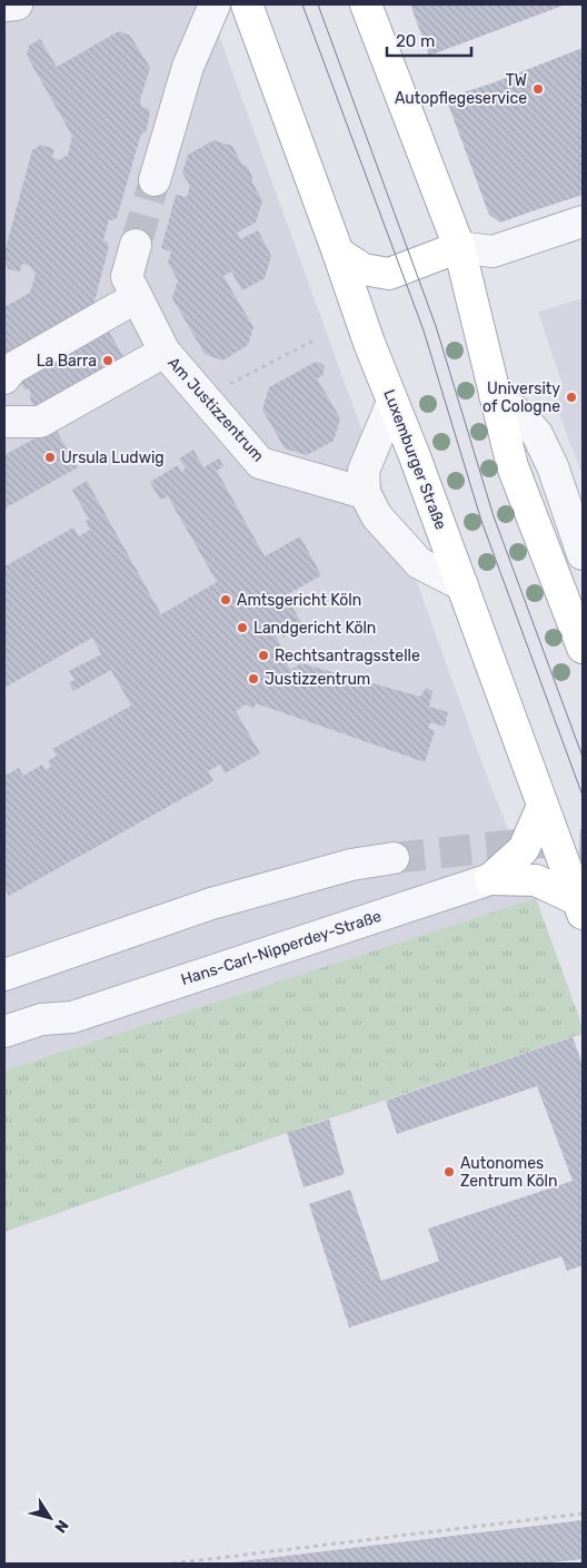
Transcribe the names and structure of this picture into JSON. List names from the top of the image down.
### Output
{
  "streets": {
    "main road": ["Luxemburger Straße"],
    "street": ["Am Justizzentrum", "Hans-Carl-Nipperdey-Straße"]
  },
  "places": [
    "TW Autopflegeservice",
    "La Barra",
    "University of Cologne",
    "Ursula Ludwig",
    "Amtsgericht Köln",
    "Landgericht Köln",
    "Rechtsantragsstelle",
    "Justizzentrum",
    "Autonomes Zentrum Köln"
  ],
  "scale_bar": "20 m",
  "north": "bottom right"
}
